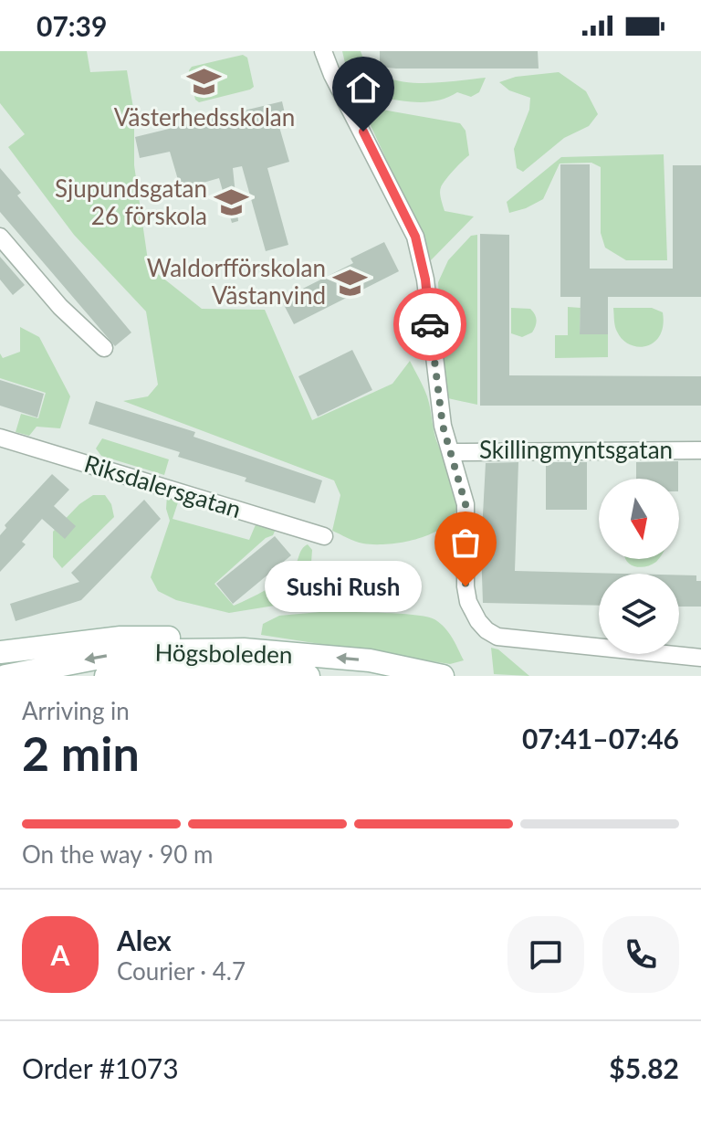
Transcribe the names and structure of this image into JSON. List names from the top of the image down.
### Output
{
  "streets": {
    "main road": ["Högsboleden"],
    "street": ["Skillingmyntsgatan", "Riksdalersgatan"]
  },
  "places": {
    "school or university": ["Västerhedsskolan", "Sjupundsgatan 26 förskola", "Waldorfförskolan Västanvind"],
    "other": ["Sushi Rush"]
  },
  "north": "bottom",
  "page": {
    "status": "07:39",
    "bubble": "Sushi Rush",
    "heading": ["2 min", "Arriving in", "07:41–07:46"],
    "panel": [
      "Alex",
      "Courier · 4.7",
      "Order #1073",
      "$5.82"
    ],
    "bar": "On the way · 90 m",
    "round": "A"
  }
}
